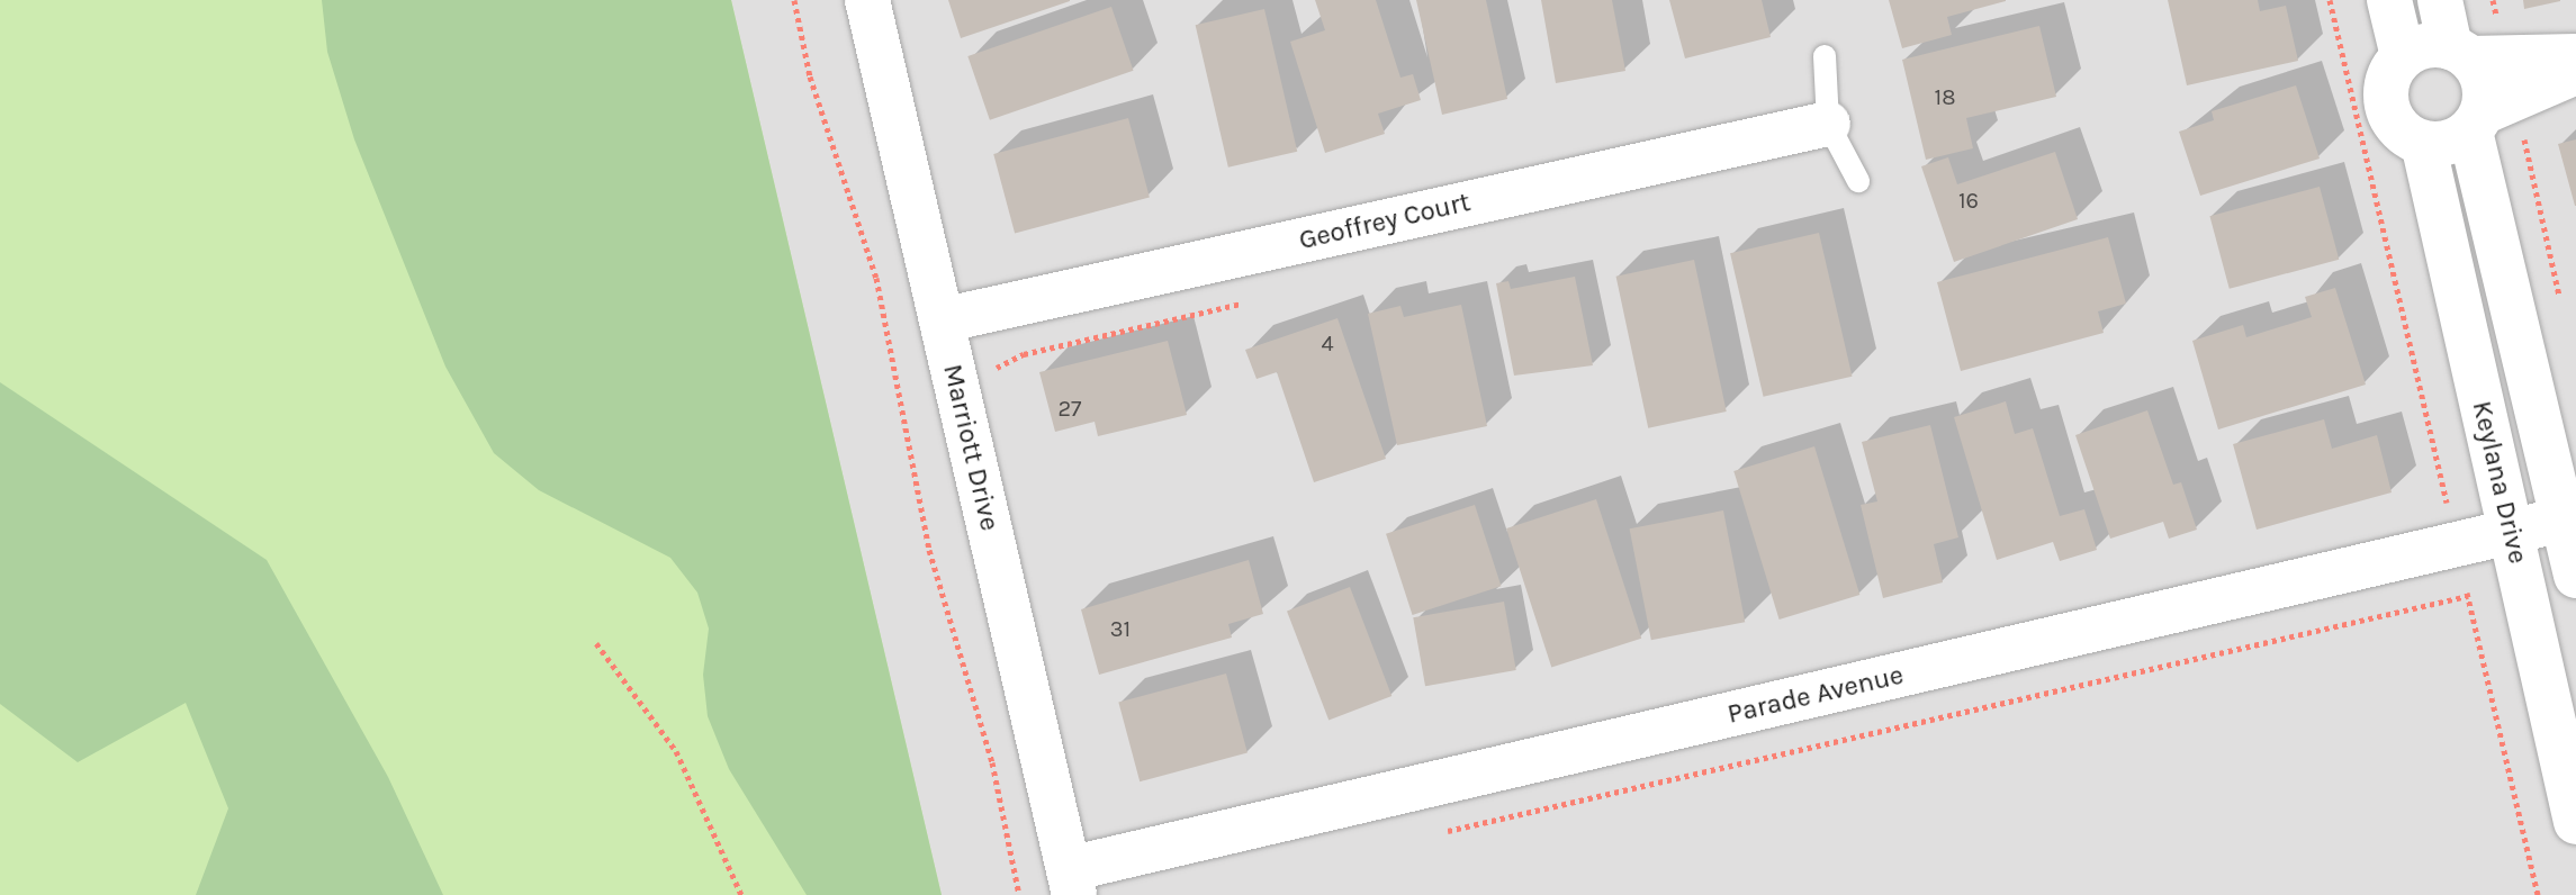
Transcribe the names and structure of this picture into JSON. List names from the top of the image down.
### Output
{
  "streets": {
    "street": [
      "Geoffrey Court",
      "Marriott Drive",
      "Keylana Drive",
      "Parade Avenue"
    ]
  },
  "crossings": [
    ["Geoffrey Court", "Marriott Drive"],
    ["Marriott Drive", "Parade Avenue"],
    ["Keylana Drive", "Parade Avenue"]
  ],
  "house_numbers": [
    "18",
    "16",
    "4",
    "27",
    "31"
  ]
}
